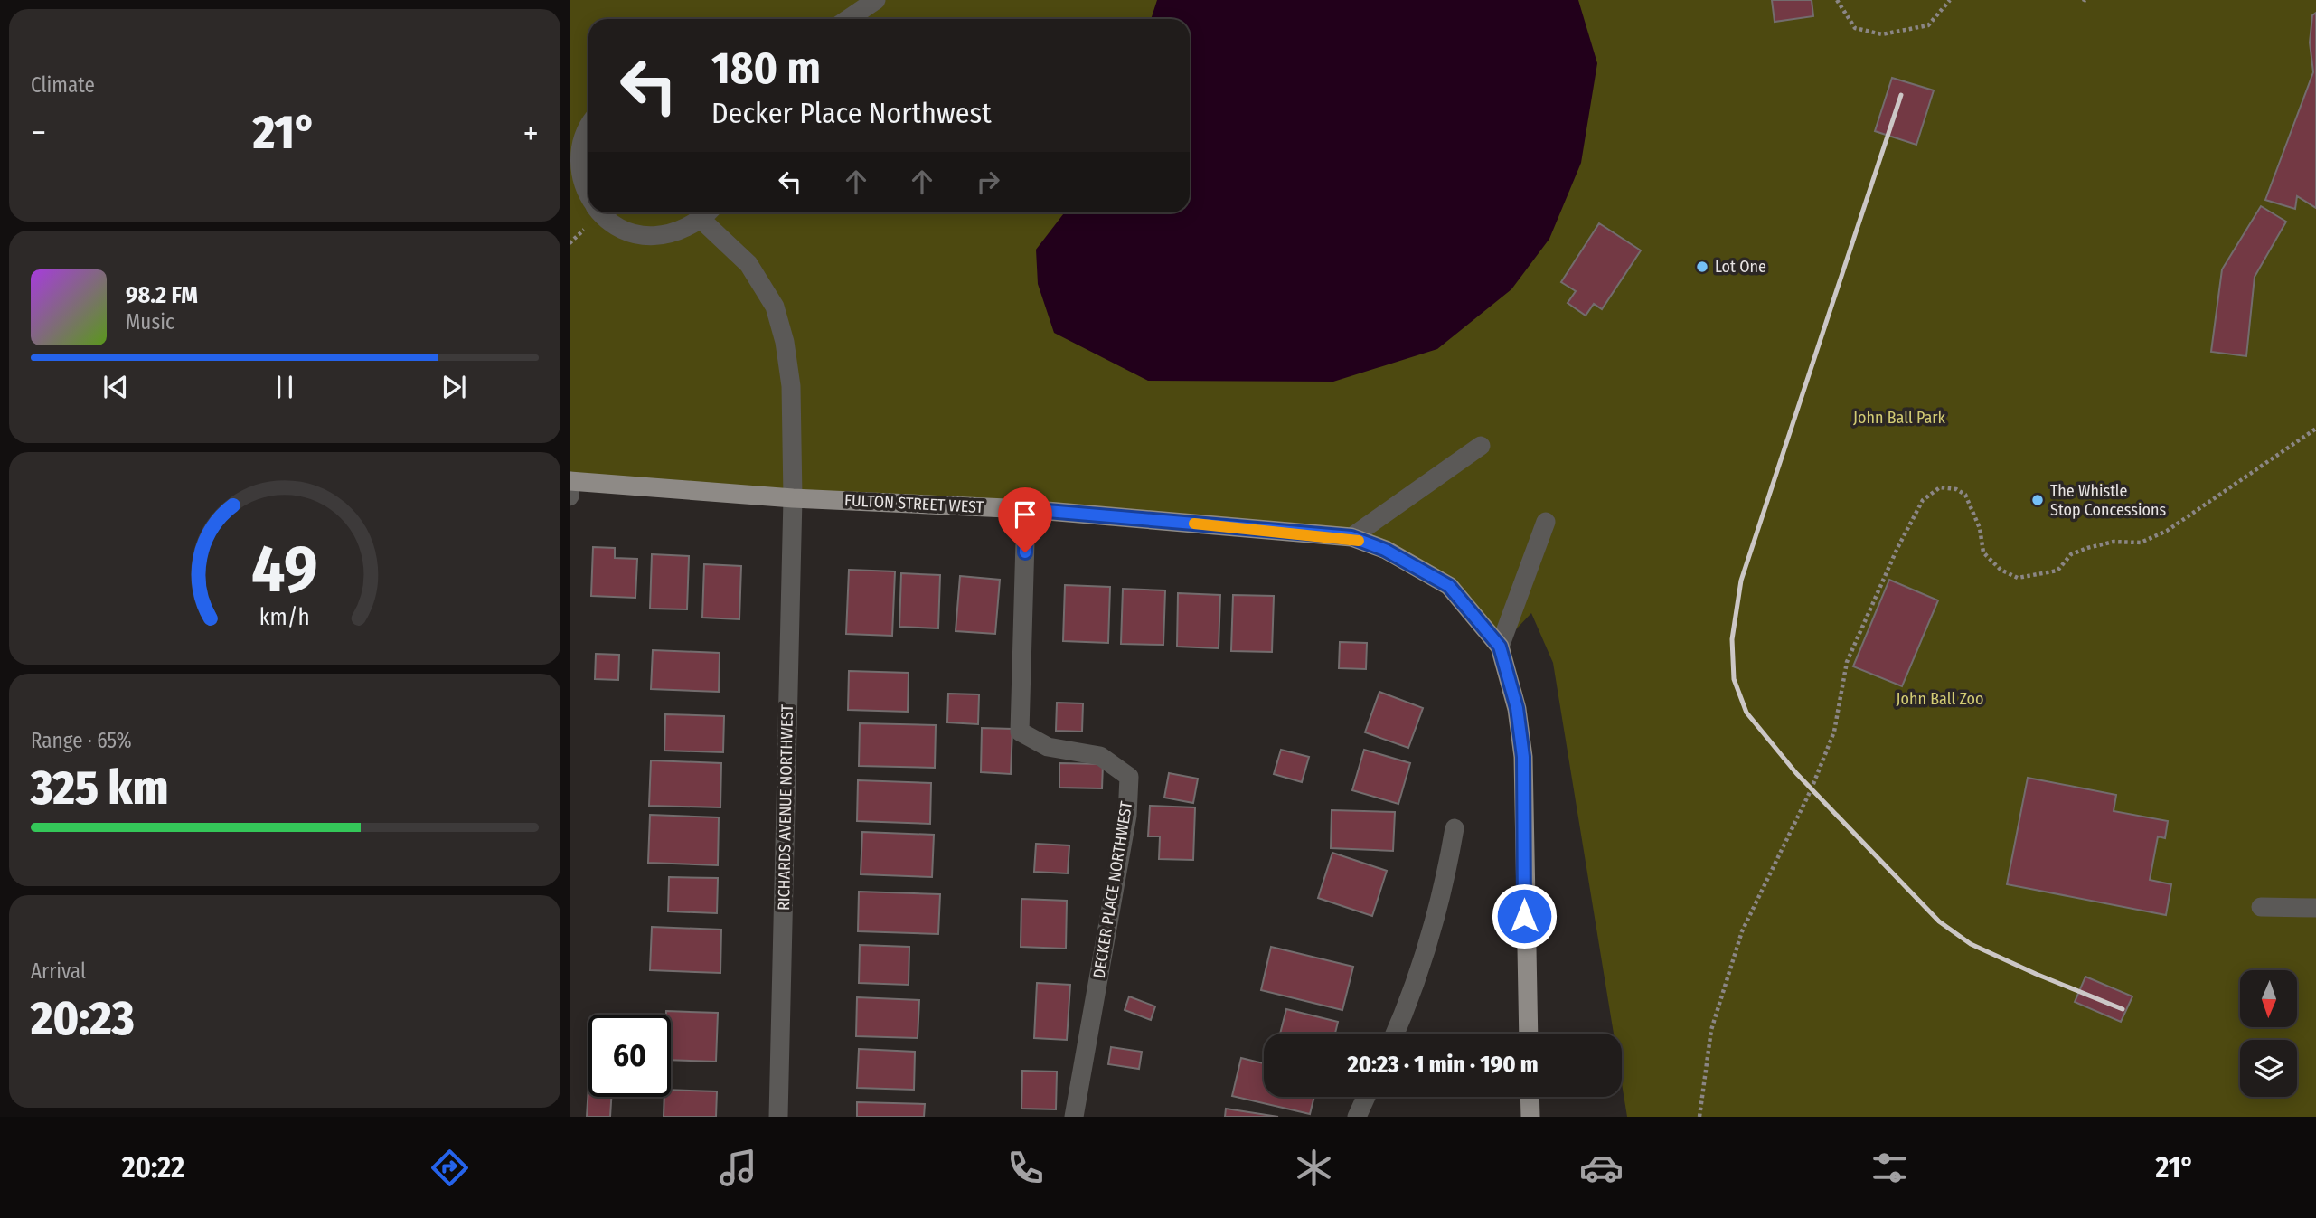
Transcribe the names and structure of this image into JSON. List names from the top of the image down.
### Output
{
  "streets": {
    "main road": ["FULTON STREET WEST"],
    "street": ["RICHARDS AVENUE NORTHWEST", "DECKER PLACE NORTHWEST"]
  },
  "crossings": [
    ["FULTON STREET WEST", "RICHARDS AVENUE NORTHWEST"],
    ["FULTON STREET WEST", "DECKER PLACE NORTHWEST"]
  ],
  "parks": ["John Ball Park", "John Ball Zoo"],
  "places": ["Lot One", "The Whistle Stop Concessions"],
  "north": "bottom",
  "page": {
    "tile": [
      "Climate",
      ["Range · 65%", "325 km"],
      ["Arrival", "20:23"]
    ],
    "turn": ["180 m", "Decker Place Northwest"],
    "heat": ["−", "21°", "+"],
    "song": ["98.2 FM", "Music"],
    "limit": "60",
    "trip": "20:23 · 1 min · 190 m",
    "tabs": ["20:22", "21°"],
    "gauge": ["49", "km/h"]
  }
}
